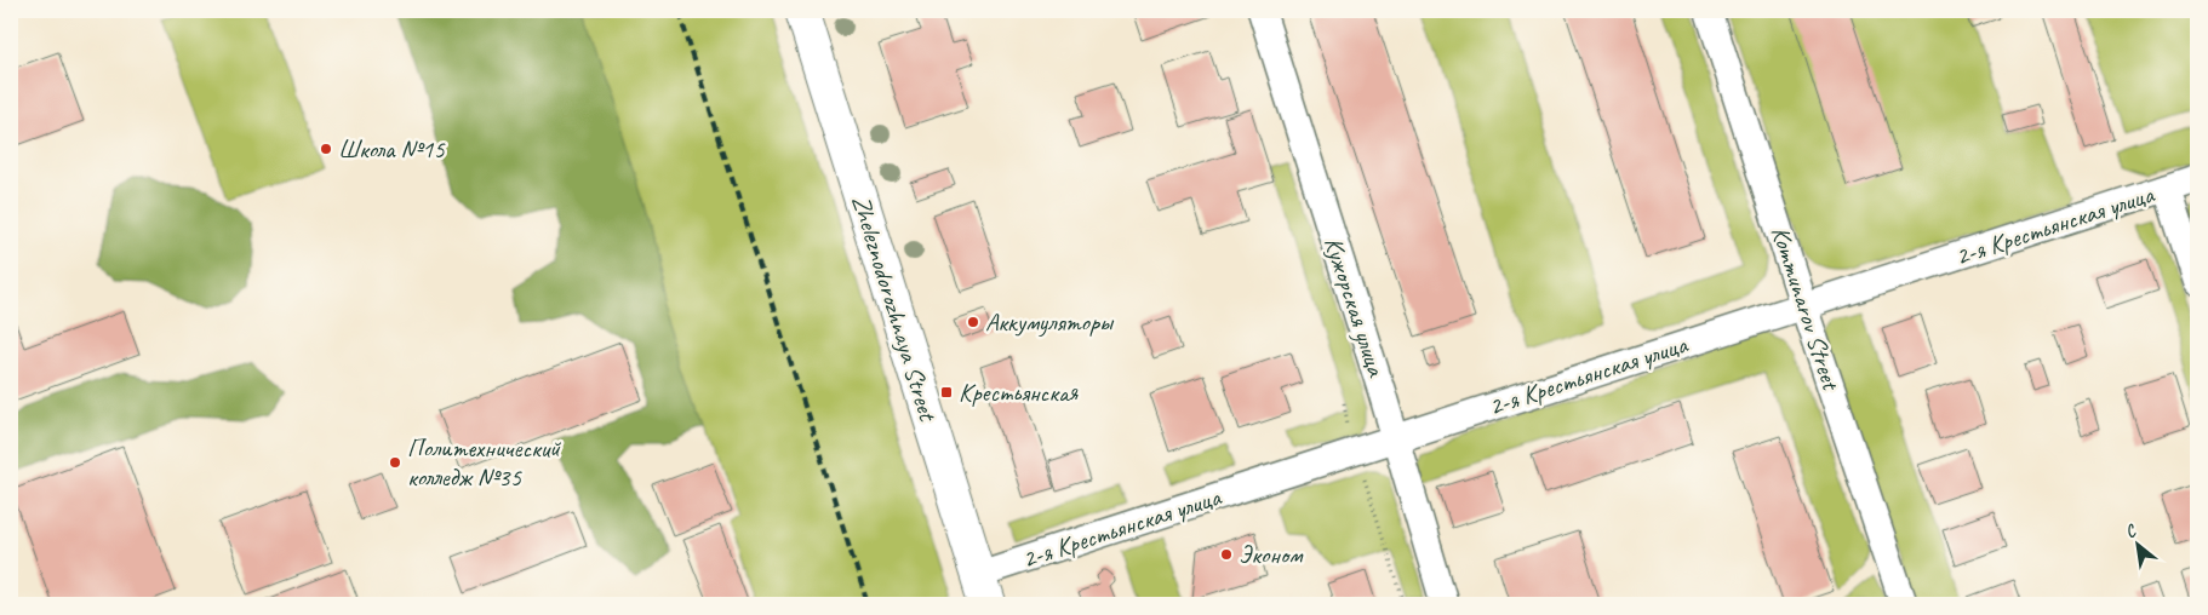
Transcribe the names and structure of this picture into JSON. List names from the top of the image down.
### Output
{
  "streets": {
    "main road": ["Zheleznodorozhnaya Street"],
    "street": ["2-я Крестьянская улица", "Кужорская улица", "Kommunarov Street"]
  },
  "crossings": [
    ["2-я Крестьянская улица", "Кужорская улица"],
    ["2-я Крестьянская улица", "Zheleznodorozhnaya Street"],
    ["2-я Крестьянская улица", "Kommunarov Street"]
  ],
  "places": {
    "other": [
      "Школа №15",
      "Аккумуляторы",
      "Политехнический колледж №35",
      "Эконом"
    ],
    "transit": ["Крестьянская"]
  },
  "north": "top left"
}
